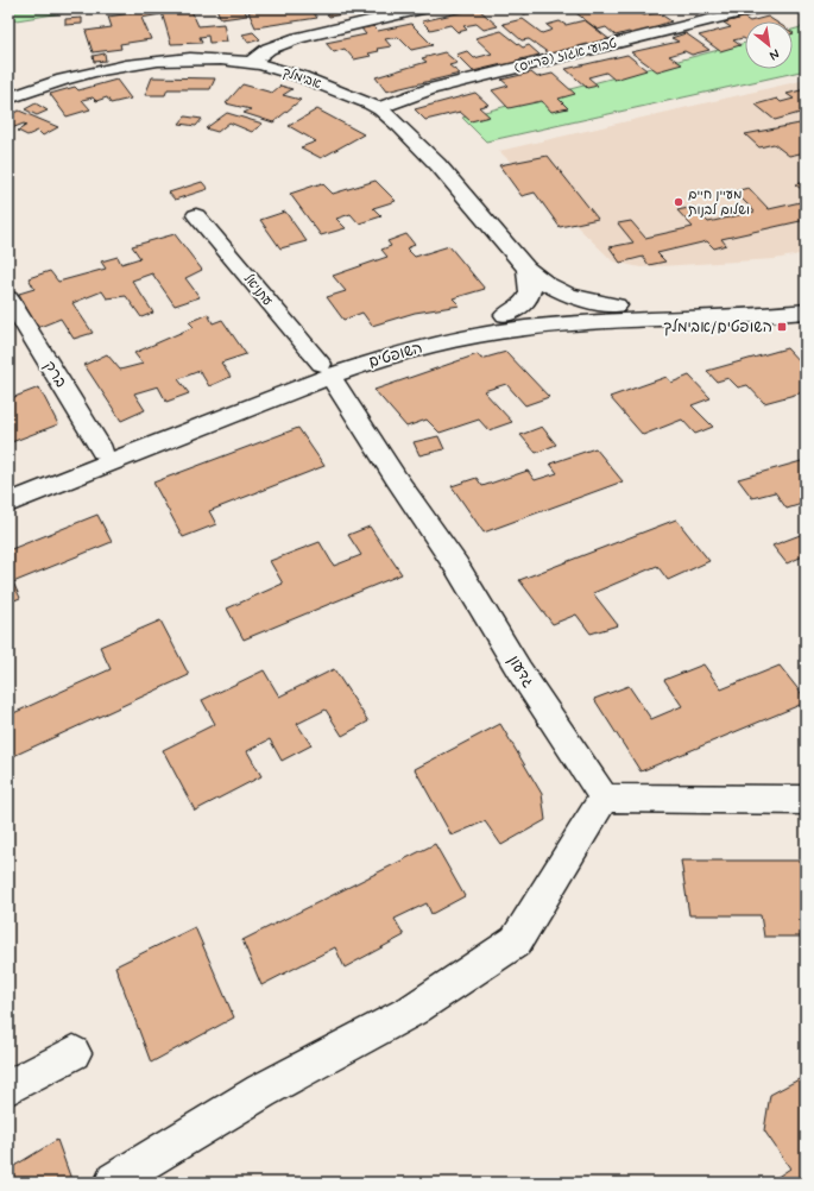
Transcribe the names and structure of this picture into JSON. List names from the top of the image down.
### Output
{
  "streets": {
    "street": [
      "טבועי אגוז (פרייס)",
      "אבימלך",
      "עתניאל",
      "השופטים",
      "ברק",
      "גדעון"
    ]
  },
  "crossings": [
    ["טבועי אגוז (פרייס)", "אבימלך"],
    ["אבימלך", "השופטים"],
    ["עתניאל", "השופטים"],
    ["עתניאל", "גדעון"],
    ["השופטים", "ברק"],
    ["השופטים", "גדעון"]
  ],
  "places": {
    "other": ["מעיין חיים ושלום לבנות"],
    "transit": ["השופטים/אבימלך"]
  },
  "north": "bottom right"
}
